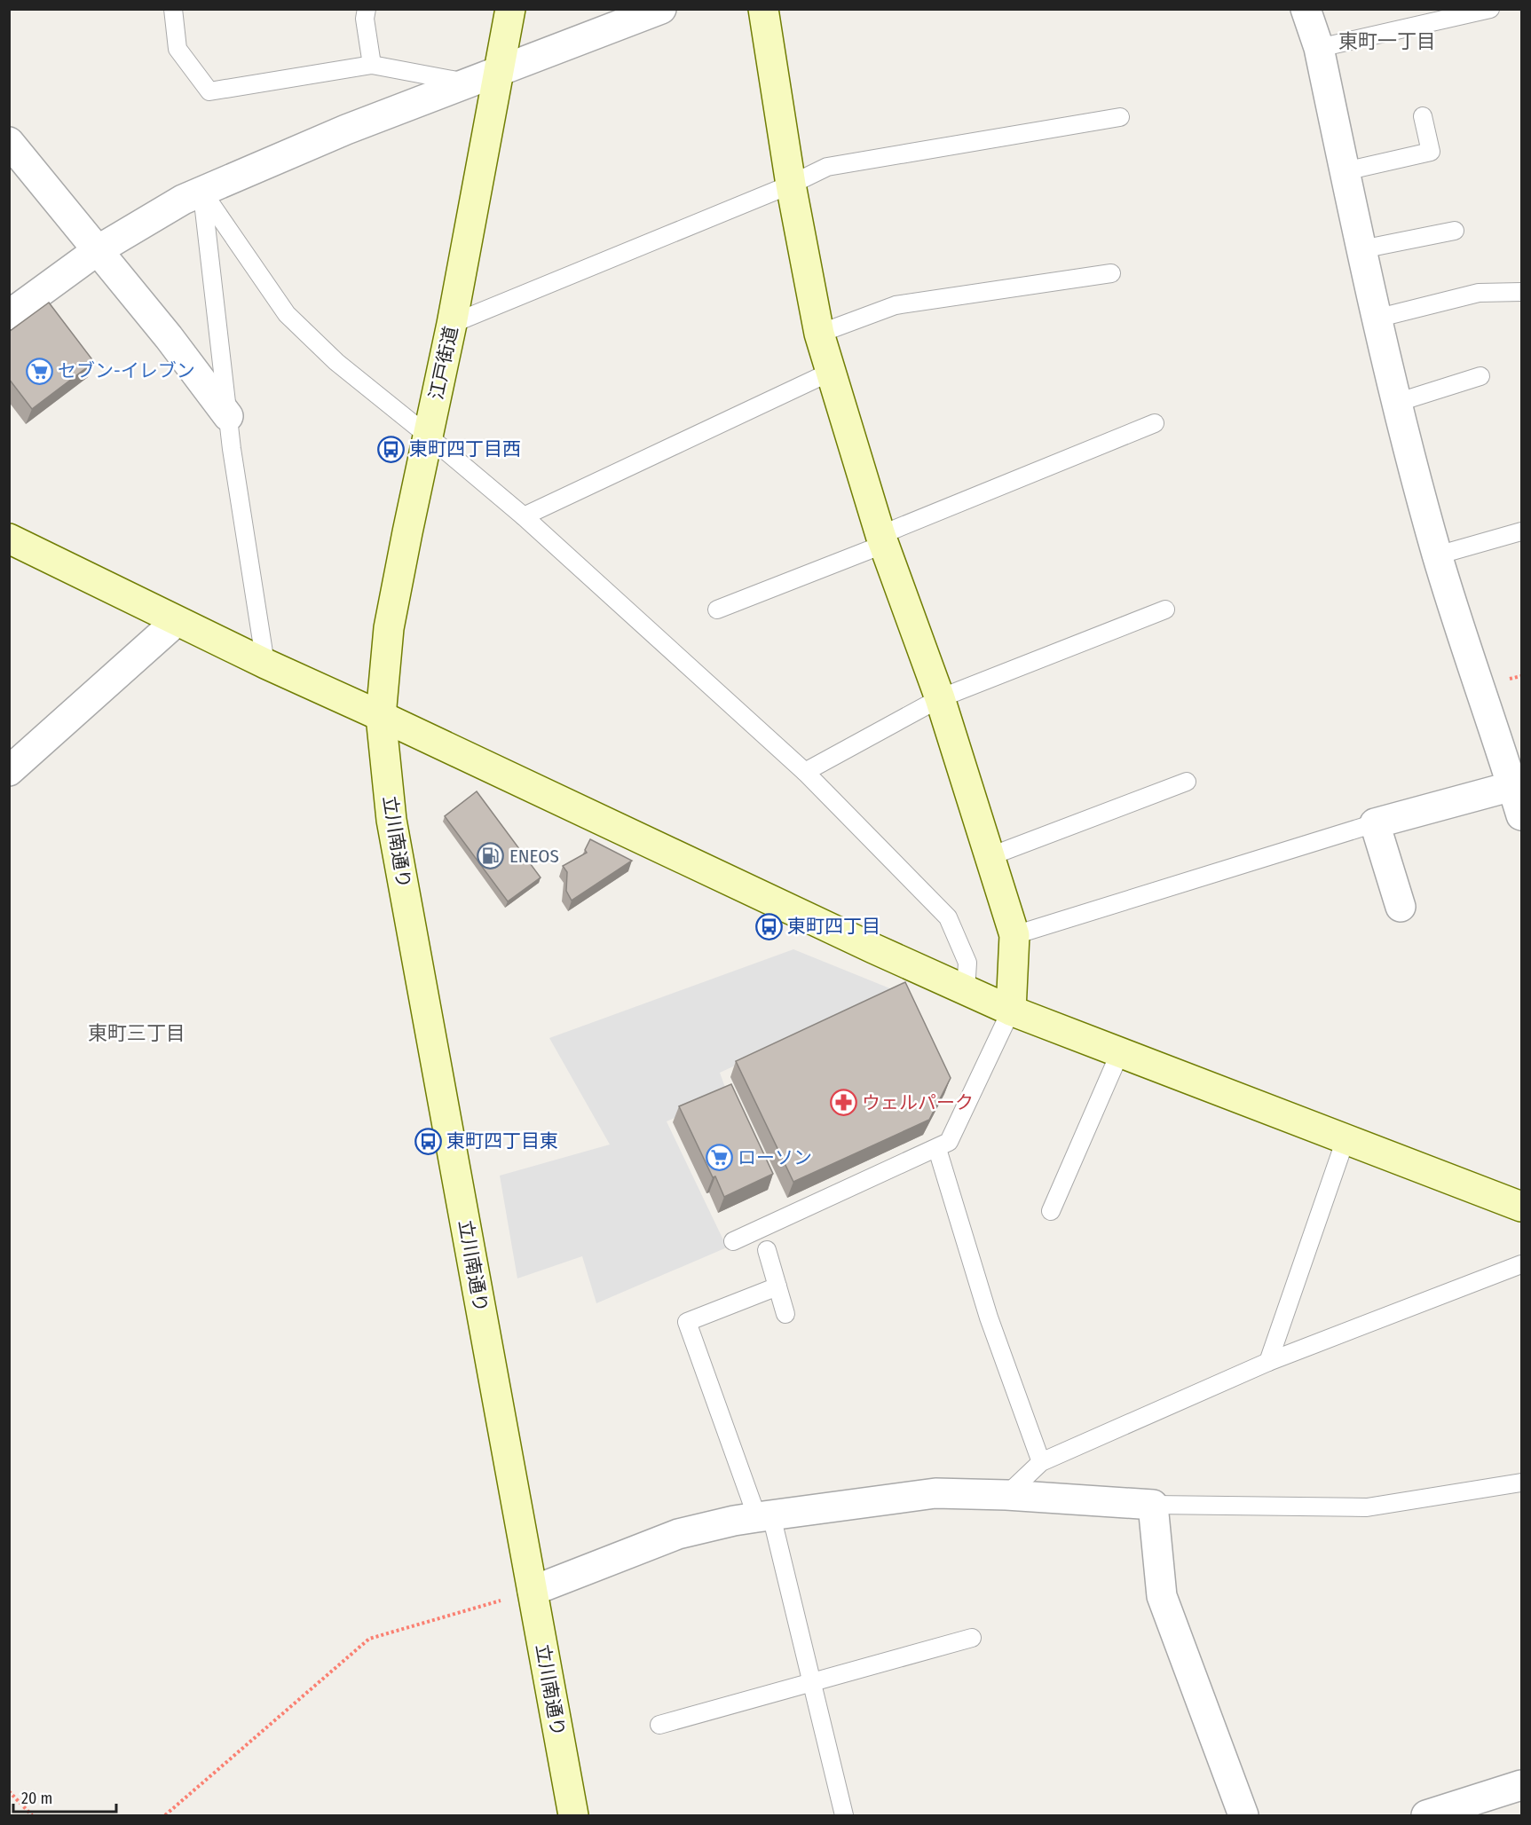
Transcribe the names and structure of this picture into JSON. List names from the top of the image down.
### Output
{
  "streets": {
    "street": ["江戸街道", "立川南通り"]
  },
  "crossings": [
    ["江戸街道", "立川南通り"]
  ],
  "districts": ["東町一丁目", "東町三丁目"],
  "places": {
    "supermarket": ["セブン-イレブン", "ローソン"],
    "bus stop": ["東町四丁目西", "東町四丁目", "東町四丁目東"],
    "fuel station": ["ENEOS"],
    "pharmacy": ["ウェルパーク"]
  },
  "scale_bar": "20 m"
}
